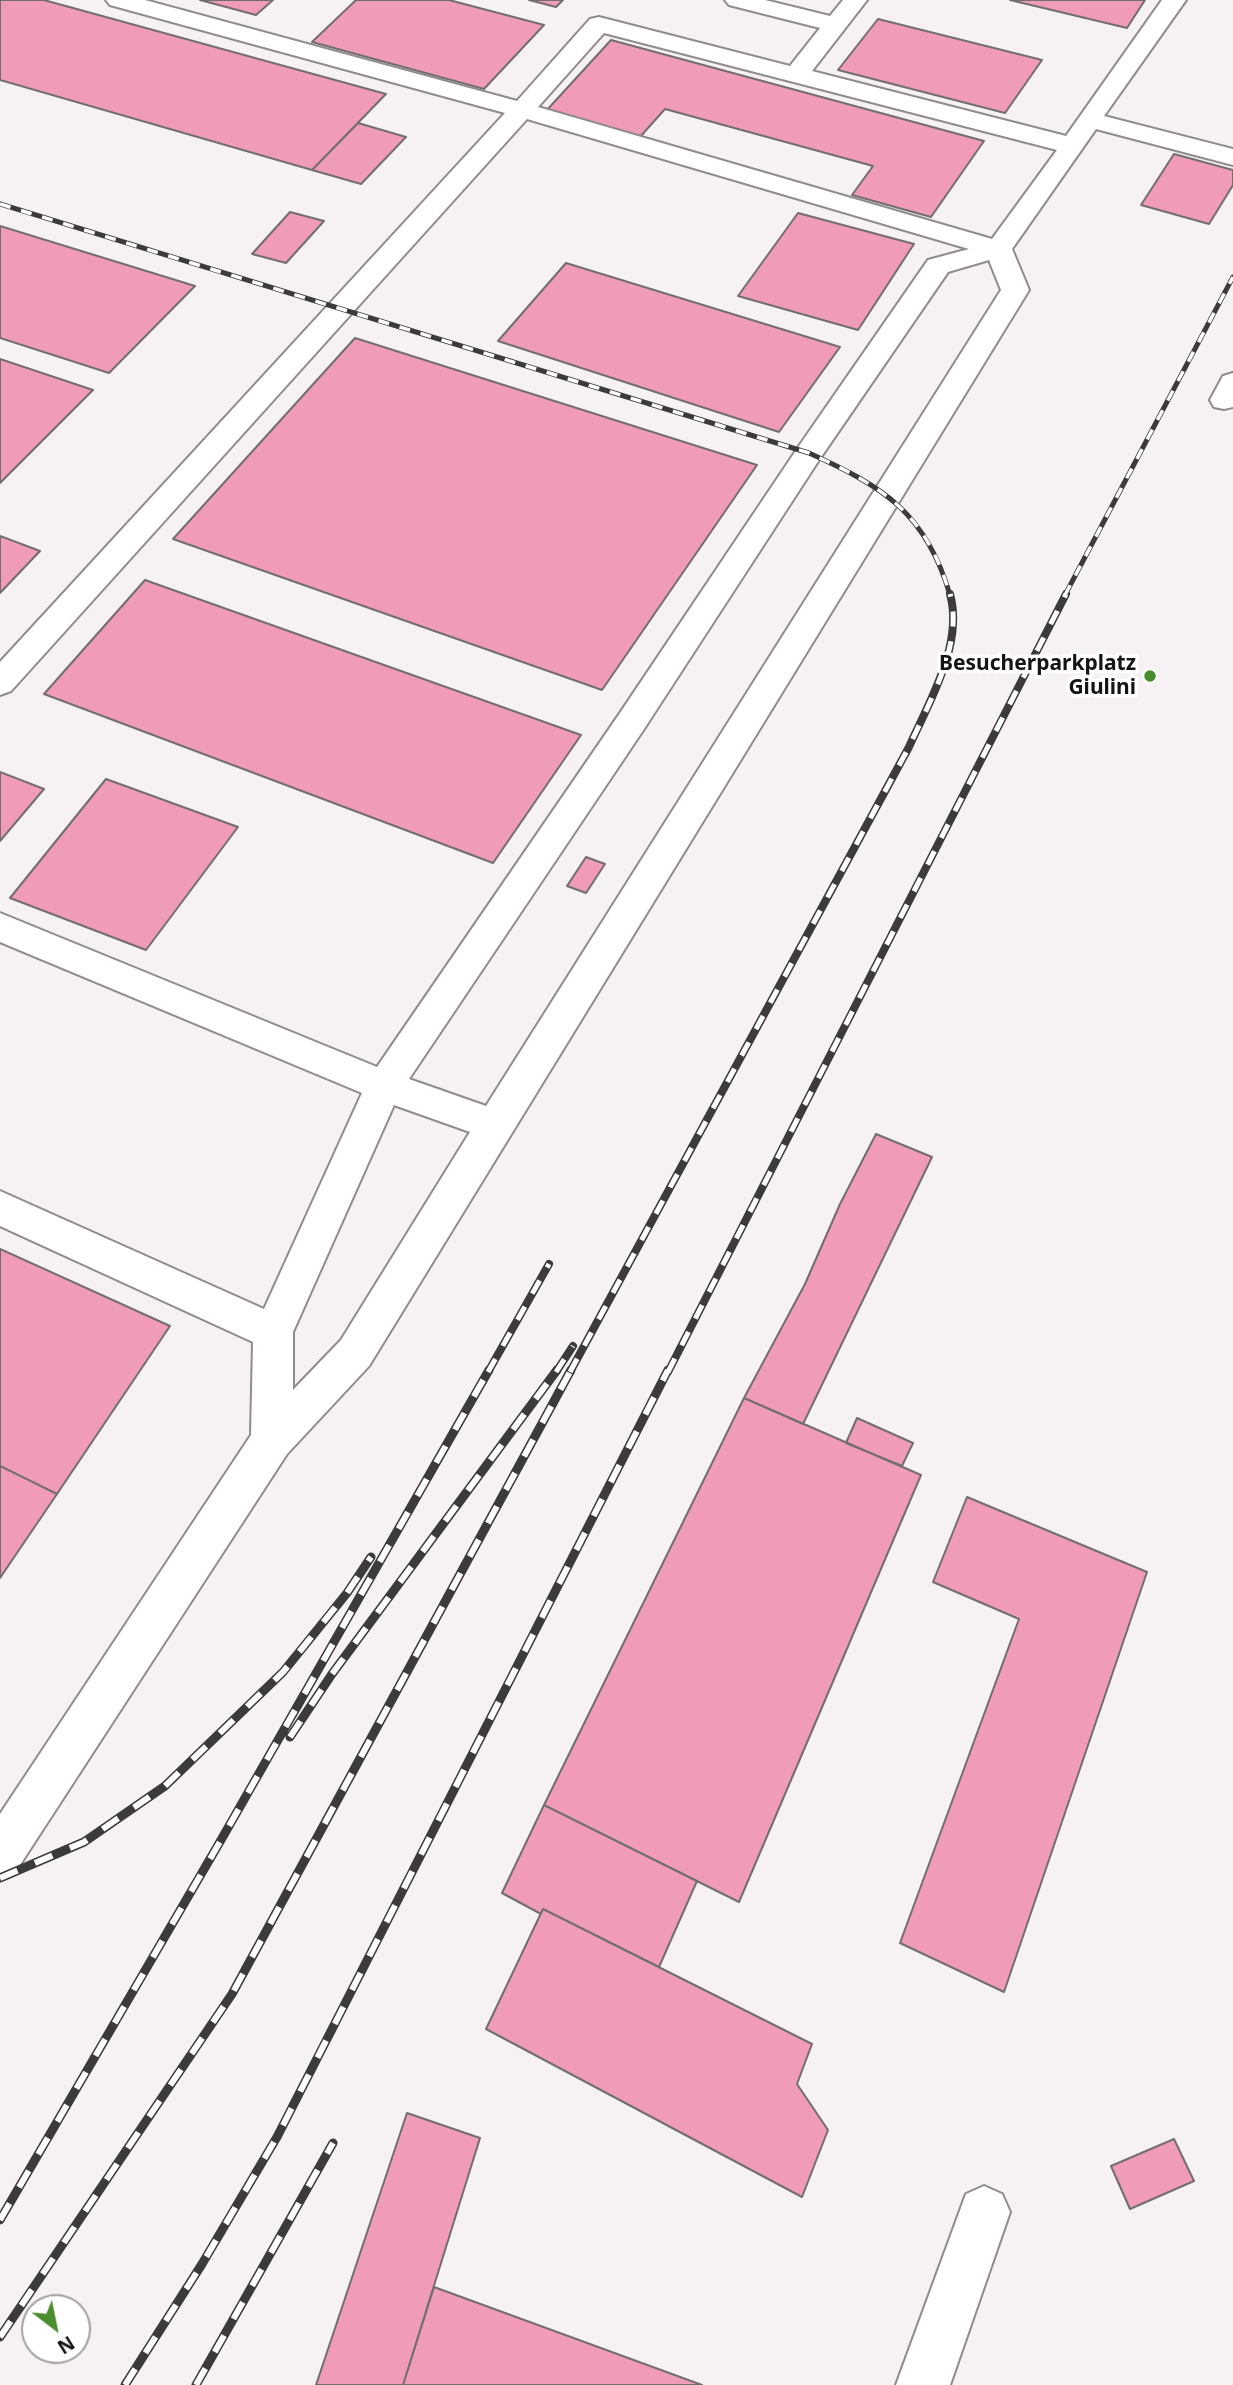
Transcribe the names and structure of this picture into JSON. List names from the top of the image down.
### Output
{
  "places": ["Besucherparkplatz Giulini"],
  "north": "bottom right"
}
